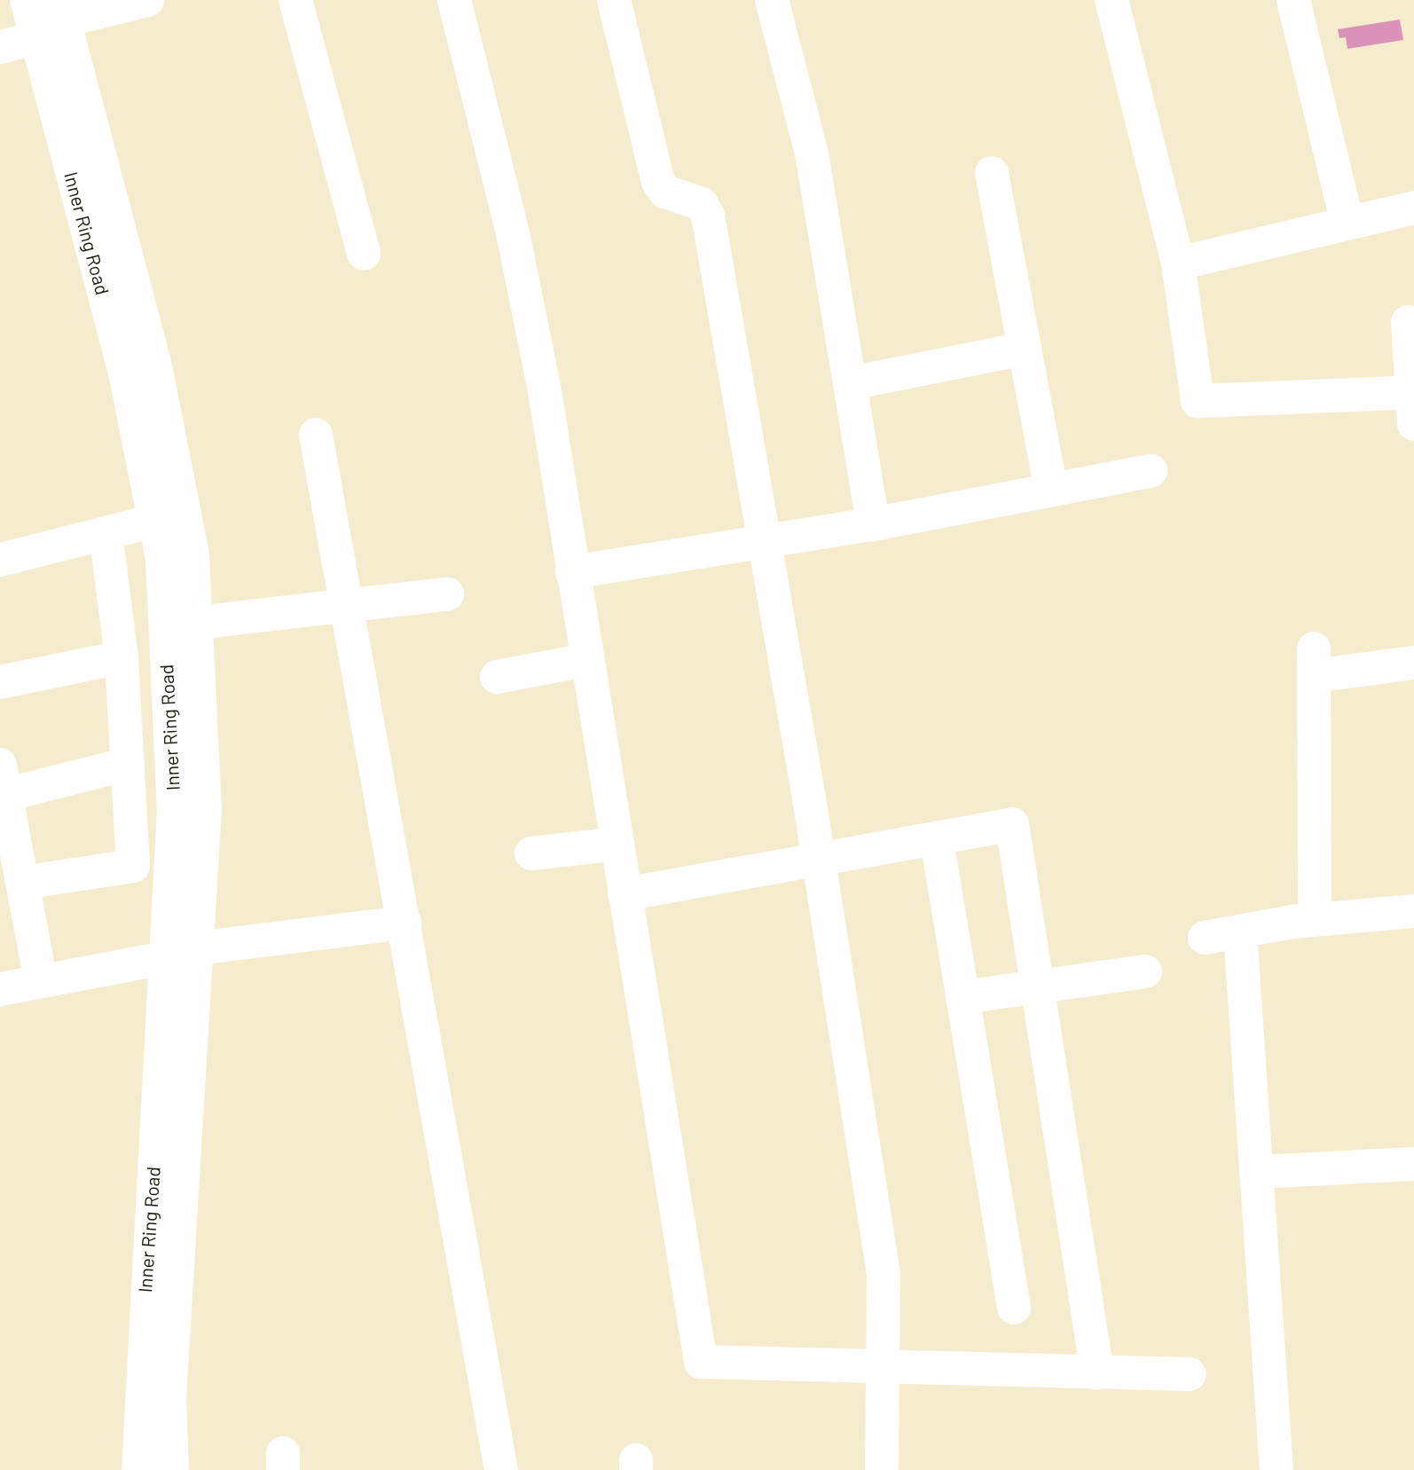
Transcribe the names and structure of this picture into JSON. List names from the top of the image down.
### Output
{
  "streets": {
    "street": ["Inner Ring Road"]
  }
}
